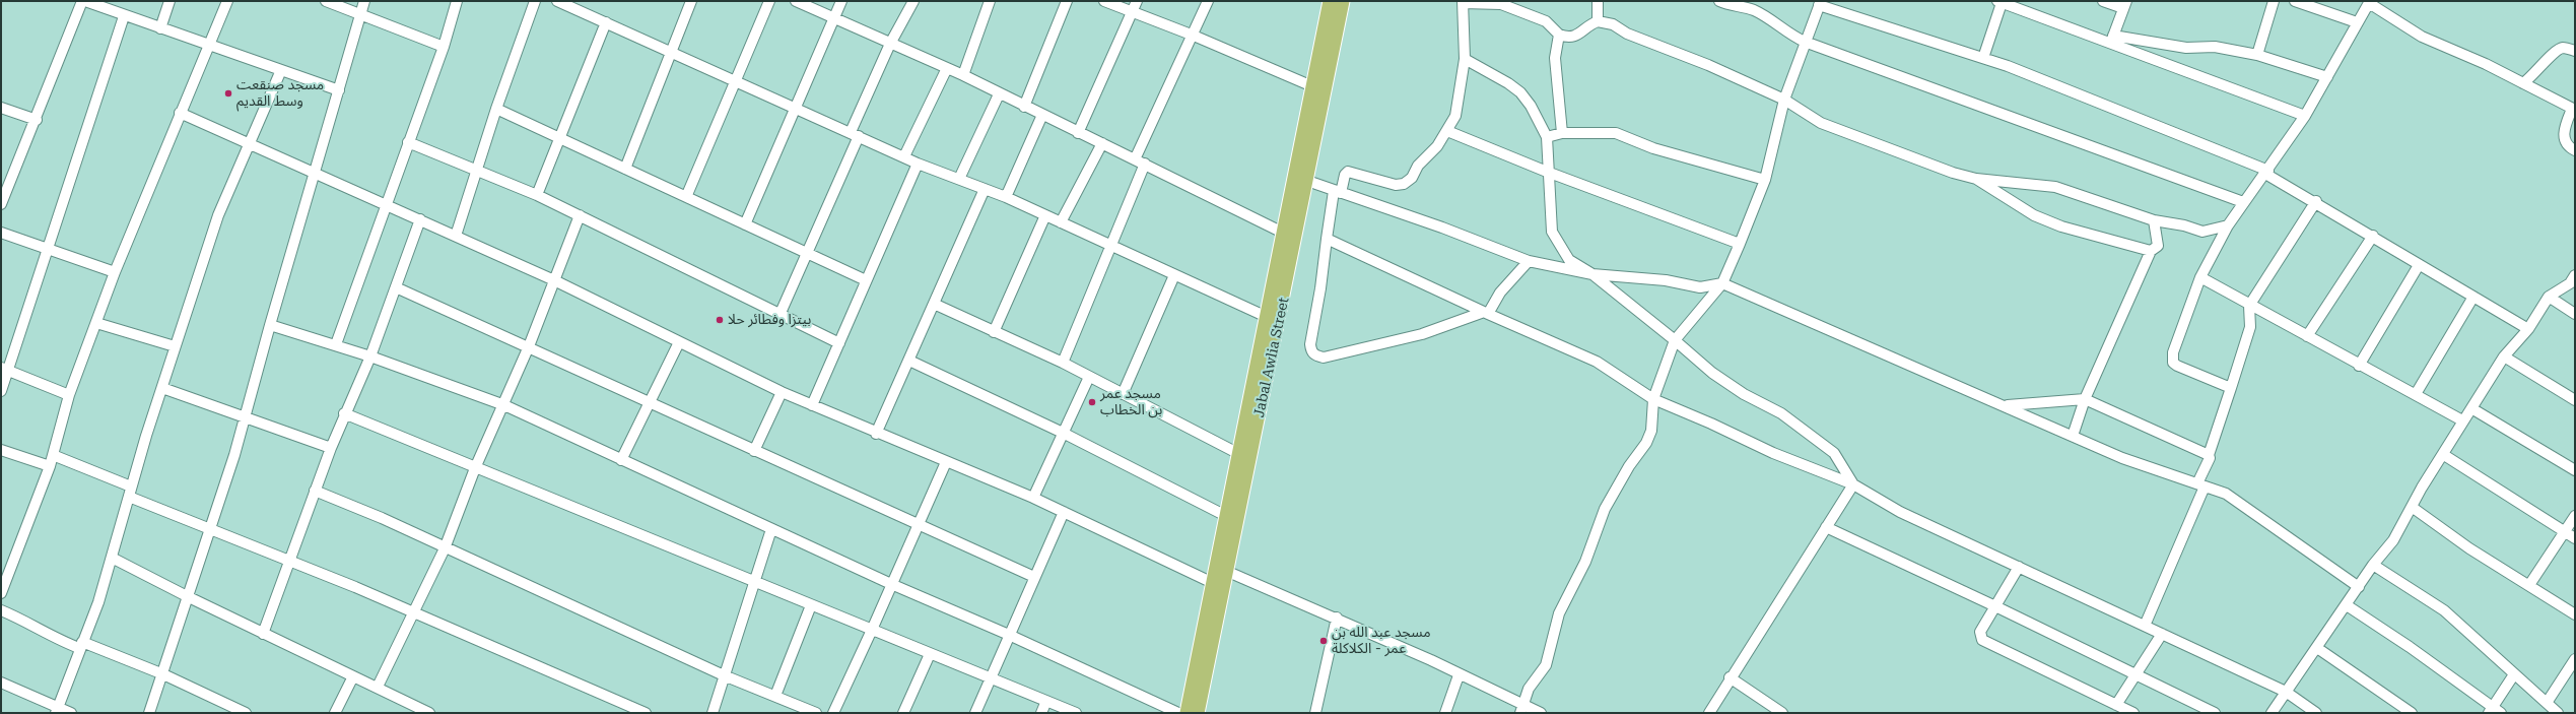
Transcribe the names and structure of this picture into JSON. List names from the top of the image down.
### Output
{
  "streets": {
    "main road": ["Jabal Awlia Street"]
  },
  "places": [
    "مسجد صنقعت وسط القديم",
    "بيتزا وفطائر حلا",
    "مسجد عمر بن الخطاب",
    "مسجد عبد الله بن عمر - الكلاكلة"
  ]
}
